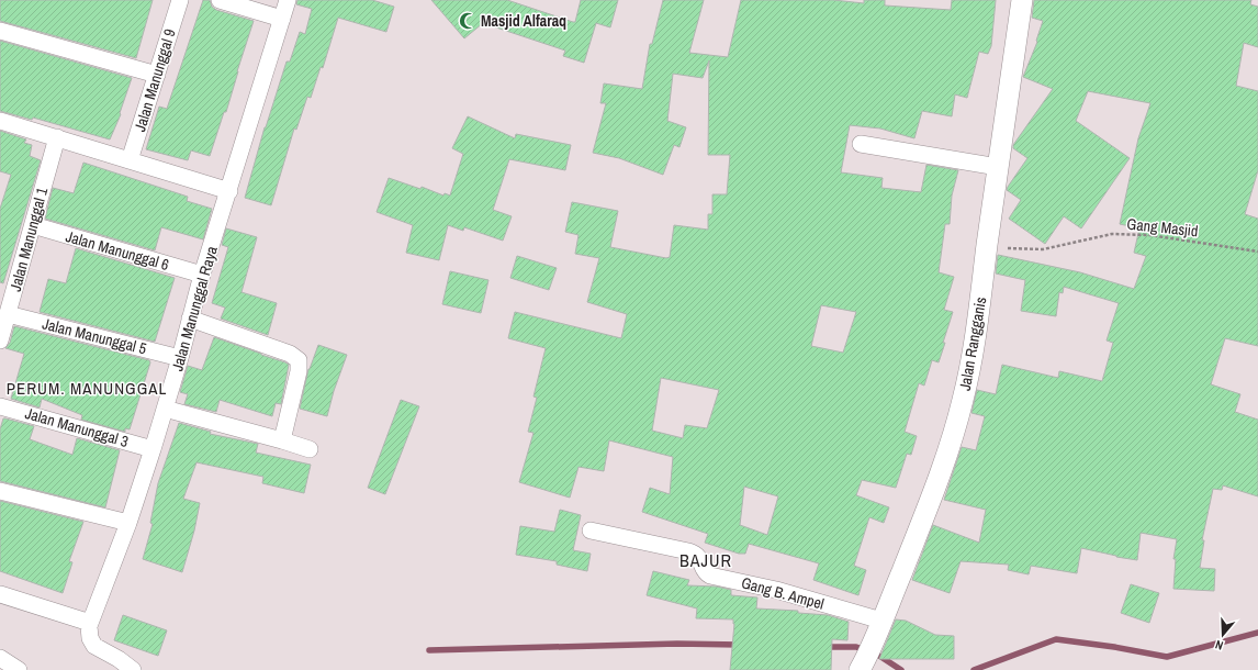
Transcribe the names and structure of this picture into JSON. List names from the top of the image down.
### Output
{
  "streets": {
    "street": [
      "Jalan Manunggal 9",
      "Jalan Manunggal 1",
      "Jalan Manunggal 6",
      "Jalan Manunggal Raya",
      "Jalan Manunggal 5",
      "Jalan Rangganis",
      "Jalan Manunggal 3",
      "Gang B. Ampel"
    ],
    "path": ["Gang Masjid"]
  },
  "crossings": [
    ["Gang Masjid", "Jalan Rangganis"],
    ["Jalan Manunggal 1", "Jalan Manunggal 6"],
    ["Jalan Manunggal 1", "Jalan Manunggal 5"],
    ["Jalan Manunggal 6", "Jalan Manunggal Raya"],
    ["Jalan Manunggal Raya", "Jalan Manunggal 5"],
    ["Jalan Manunggal Raya", "Jalan Manunggal 3"],
    ["Jalan Rangganis", "Gang B. Ampel"]
  ],
  "districts": ["PERUM. MANUNGGAL", "BAJUR"],
  "places": {
    "mosque": ["Masjid Alfaraq"]
  },
  "north": "bottom"
}
